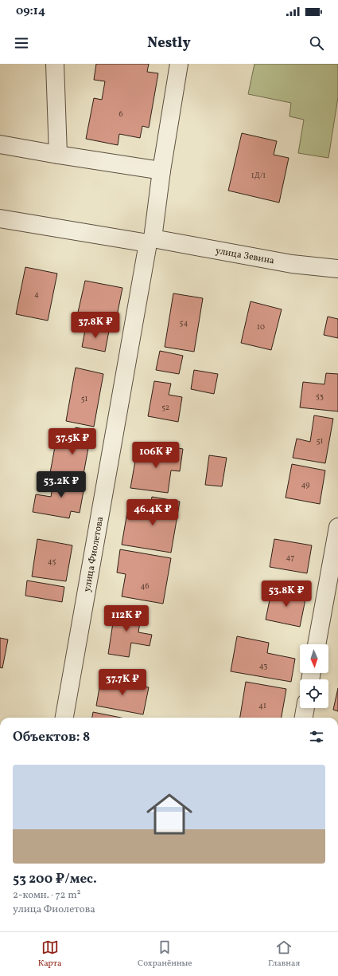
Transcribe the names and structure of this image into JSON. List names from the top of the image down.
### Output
{
  "streets": {
    "street": ["улица Зевина", "улица Фиолетова"]
  },
  "crossings": [
    ["улица Зевина", "улица Фиолетова"]
  ],
  "house_numbers": [
    "6",
    "1Д/1",
    "4",
    "54",
    "10",
    "53",
    "51",
    "52",
    "51",
    "49",
    "47",
    "45",
    "46",
    "43",
    "41"
  ],
  "north": "bottom",
  "page": {
    "status": "09:14",
    "header": "Nestly",
    "price": [
      "37.8K ₽",
      "37.5K ₽",
      "106K ₽",
      "53.2K ₽",
      "46.4K ₽",
      "53.8K ₽",
      "112K ₽",
      "37.7K ₽"
    ],
    "heading": "Объектов: 8",
    "list": [
      {
        "name": "53 200 ₽/мес.",
        "note": "2-комн. · 72 m² · улица Фиолетова"
      }
    ],
    "tabs": ["Карта", "Сохранённые", "Главная"]
  }
}
